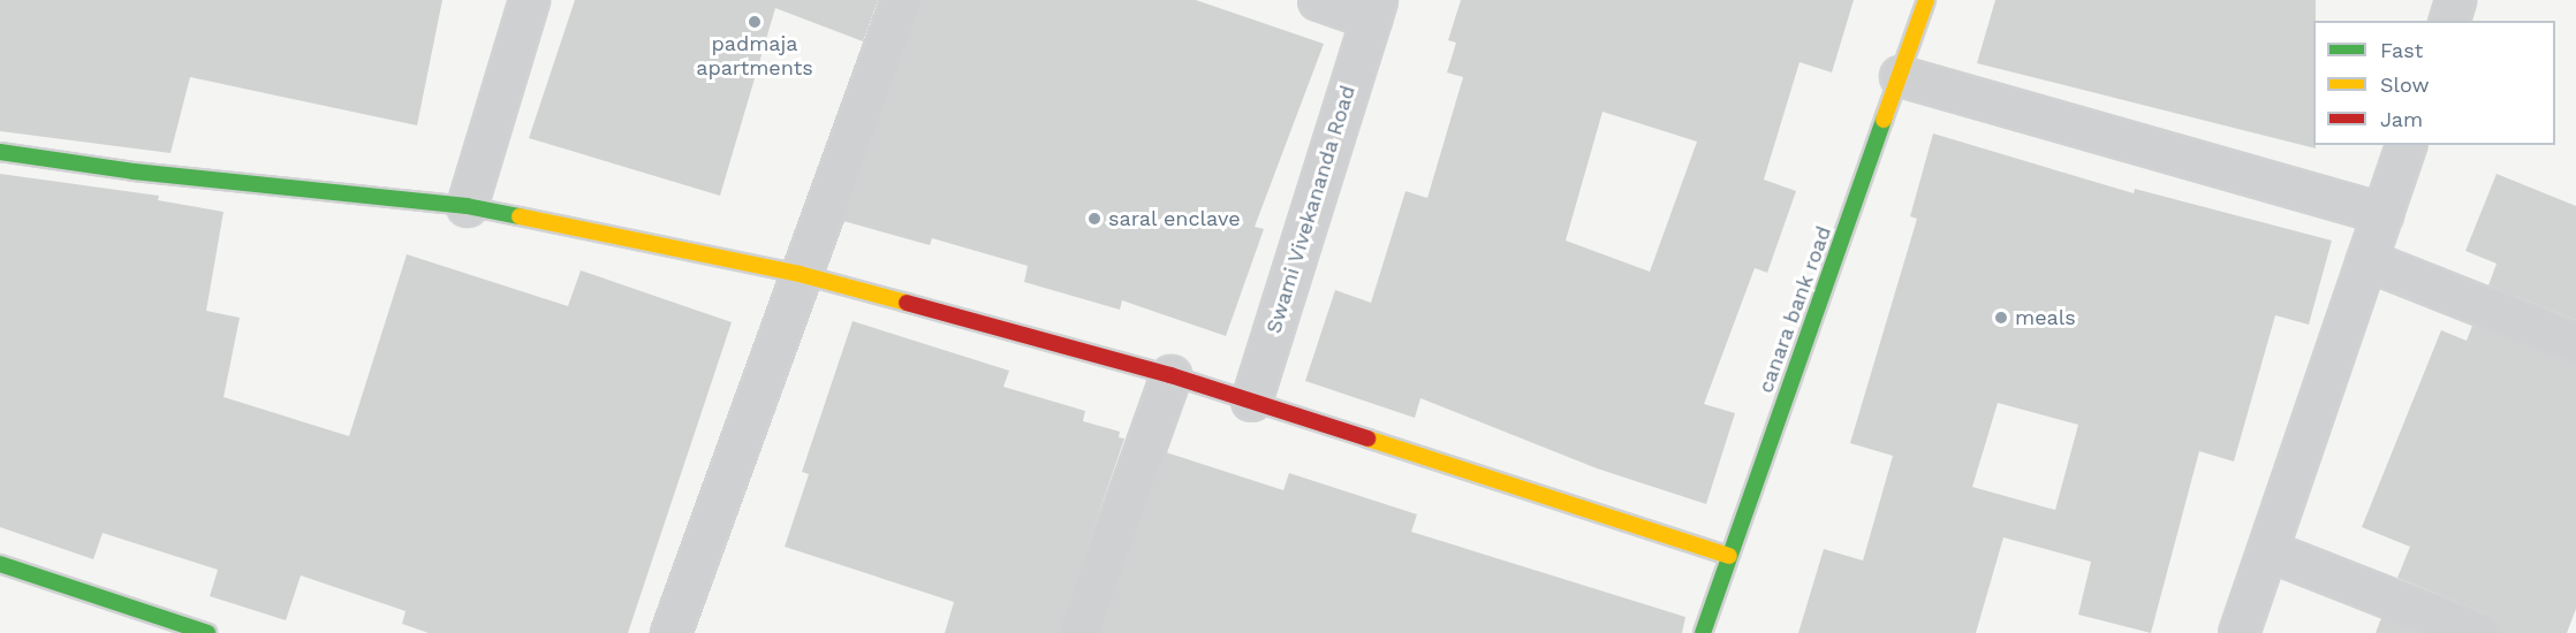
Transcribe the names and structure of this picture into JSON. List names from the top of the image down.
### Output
{
  "streets": {
    "street": ["Swami Vivekananda Road", "canara bank road"]
  },
  "places": ["padmaja apartments", "saral enclave", "meals"],
  "legend": ["Fast", "Slow", "Jam"]
}
